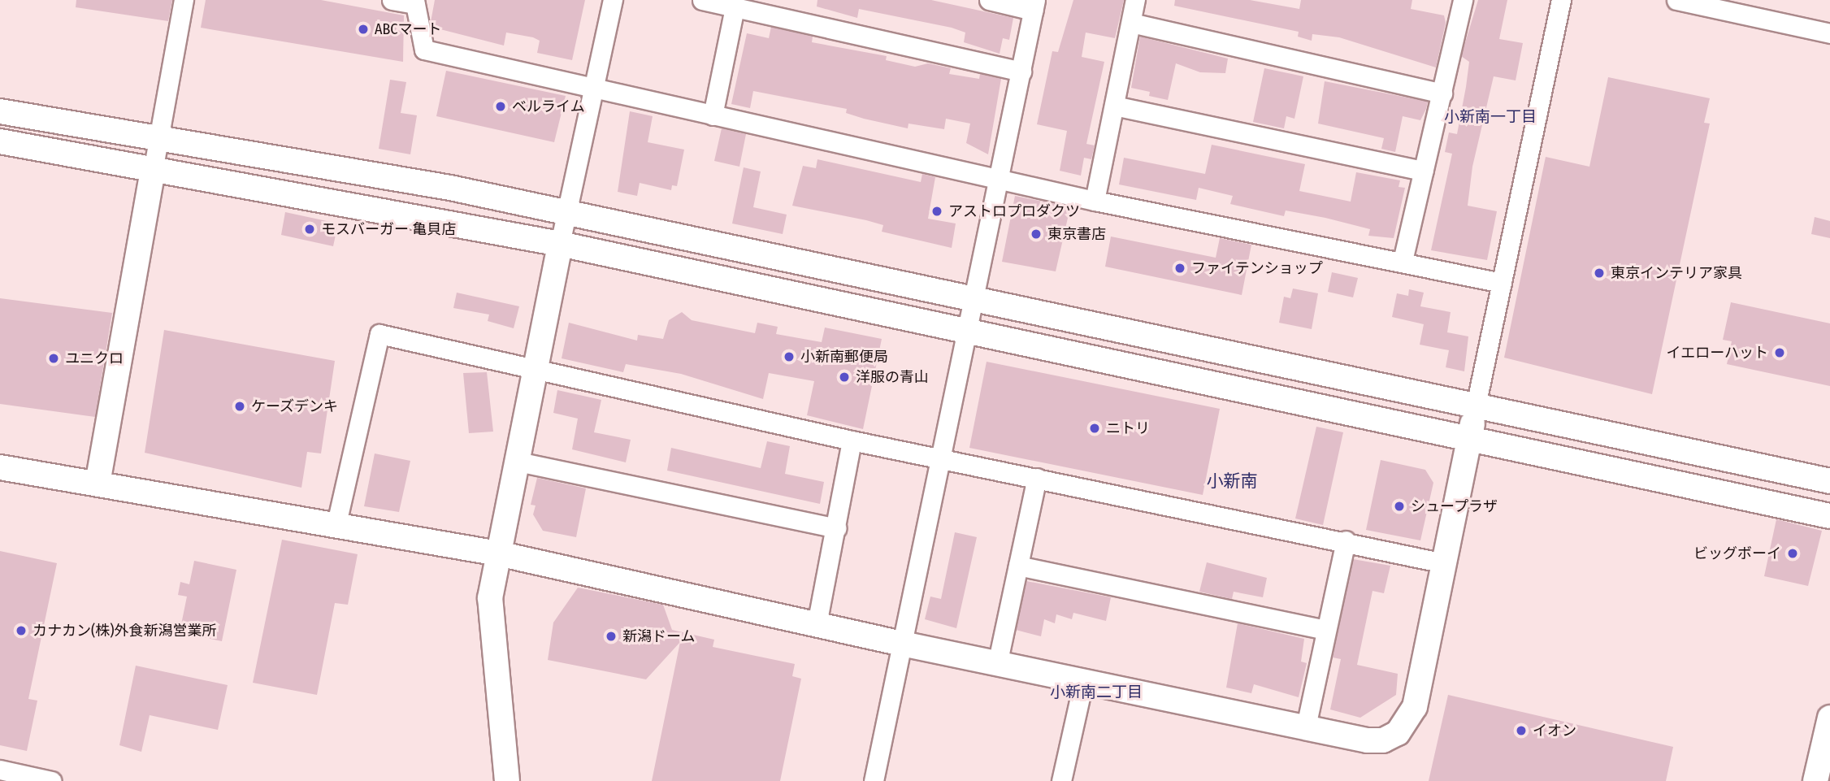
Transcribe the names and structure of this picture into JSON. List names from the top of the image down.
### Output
{
  "districts": ["小新南一丁目", "小新南", "小新南二丁目"],
  "places": [
    "ABCマート",
    "ベルライム",
    "アストロプロダクツ",
    "モスバーガー 亀貝店",
    "東京書店",
    "ファイテンショップ",
    "東京インテリア家具",
    "イエローハット",
    "小新南郵便局",
    "ユニクロ",
    "洋服の青山",
    "ケーズデンキ",
    "ニトリ",
    "シュープラザ",
    "ビッグボーイ",
    "カナカン(株)外食新潟営業所",
    "新潟ドーム",
    "イオン"
  ]
}
